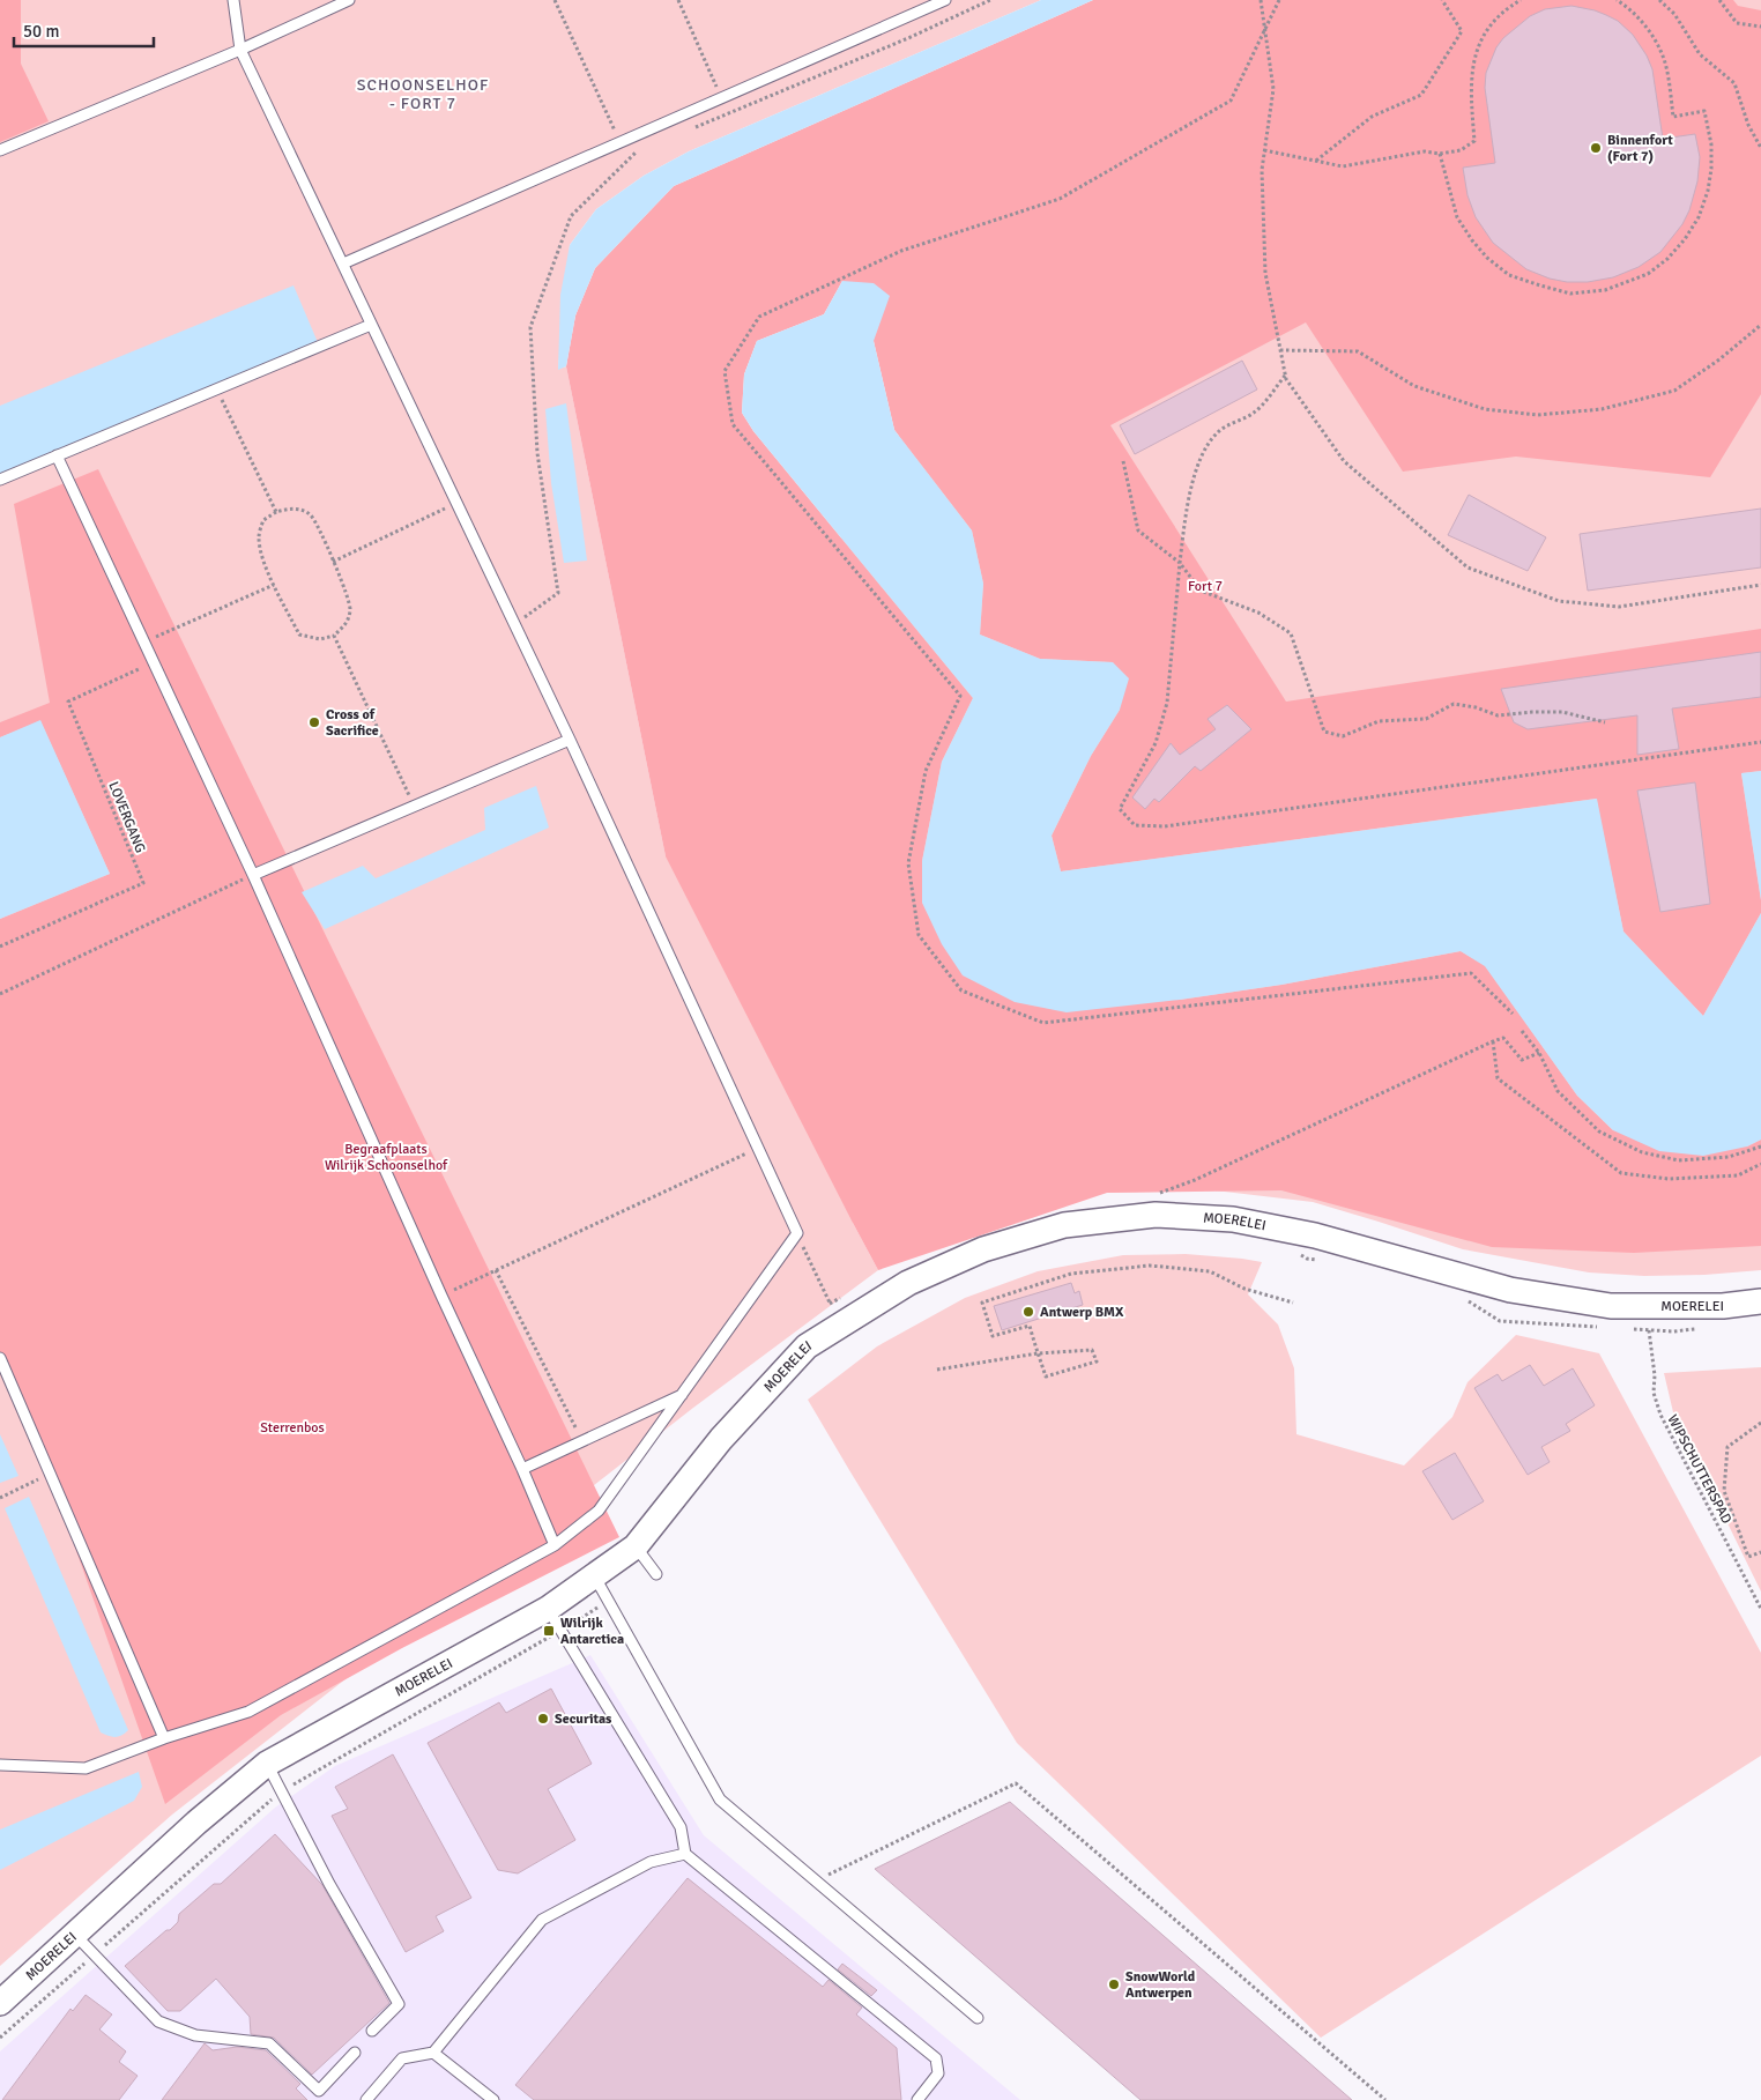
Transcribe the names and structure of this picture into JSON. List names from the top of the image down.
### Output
{
  "streets": {
    "street": ["MOERELEI"],
    "path": ["LOVERGANG", "WIPSCHUTTERSPAD"]
  },
  "districts": ["SCHOONSELHOF - FORT 7"],
  "parks": ["Fort 7", "Begraafplaats Wilrijk Schoonselhof", "Sterrenbos"],
  "places": {
    "other": [
      "Binnenfort (Fort 7)",
      "Cross of Sacrifice",
      "Antwerp BMX",
      "Securitas",
      "SnowWorld Antwerpen"
    ],
    "transit": ["Wilrijk Antarctica"]
  },
  "scale_bar": "50 m"
}
